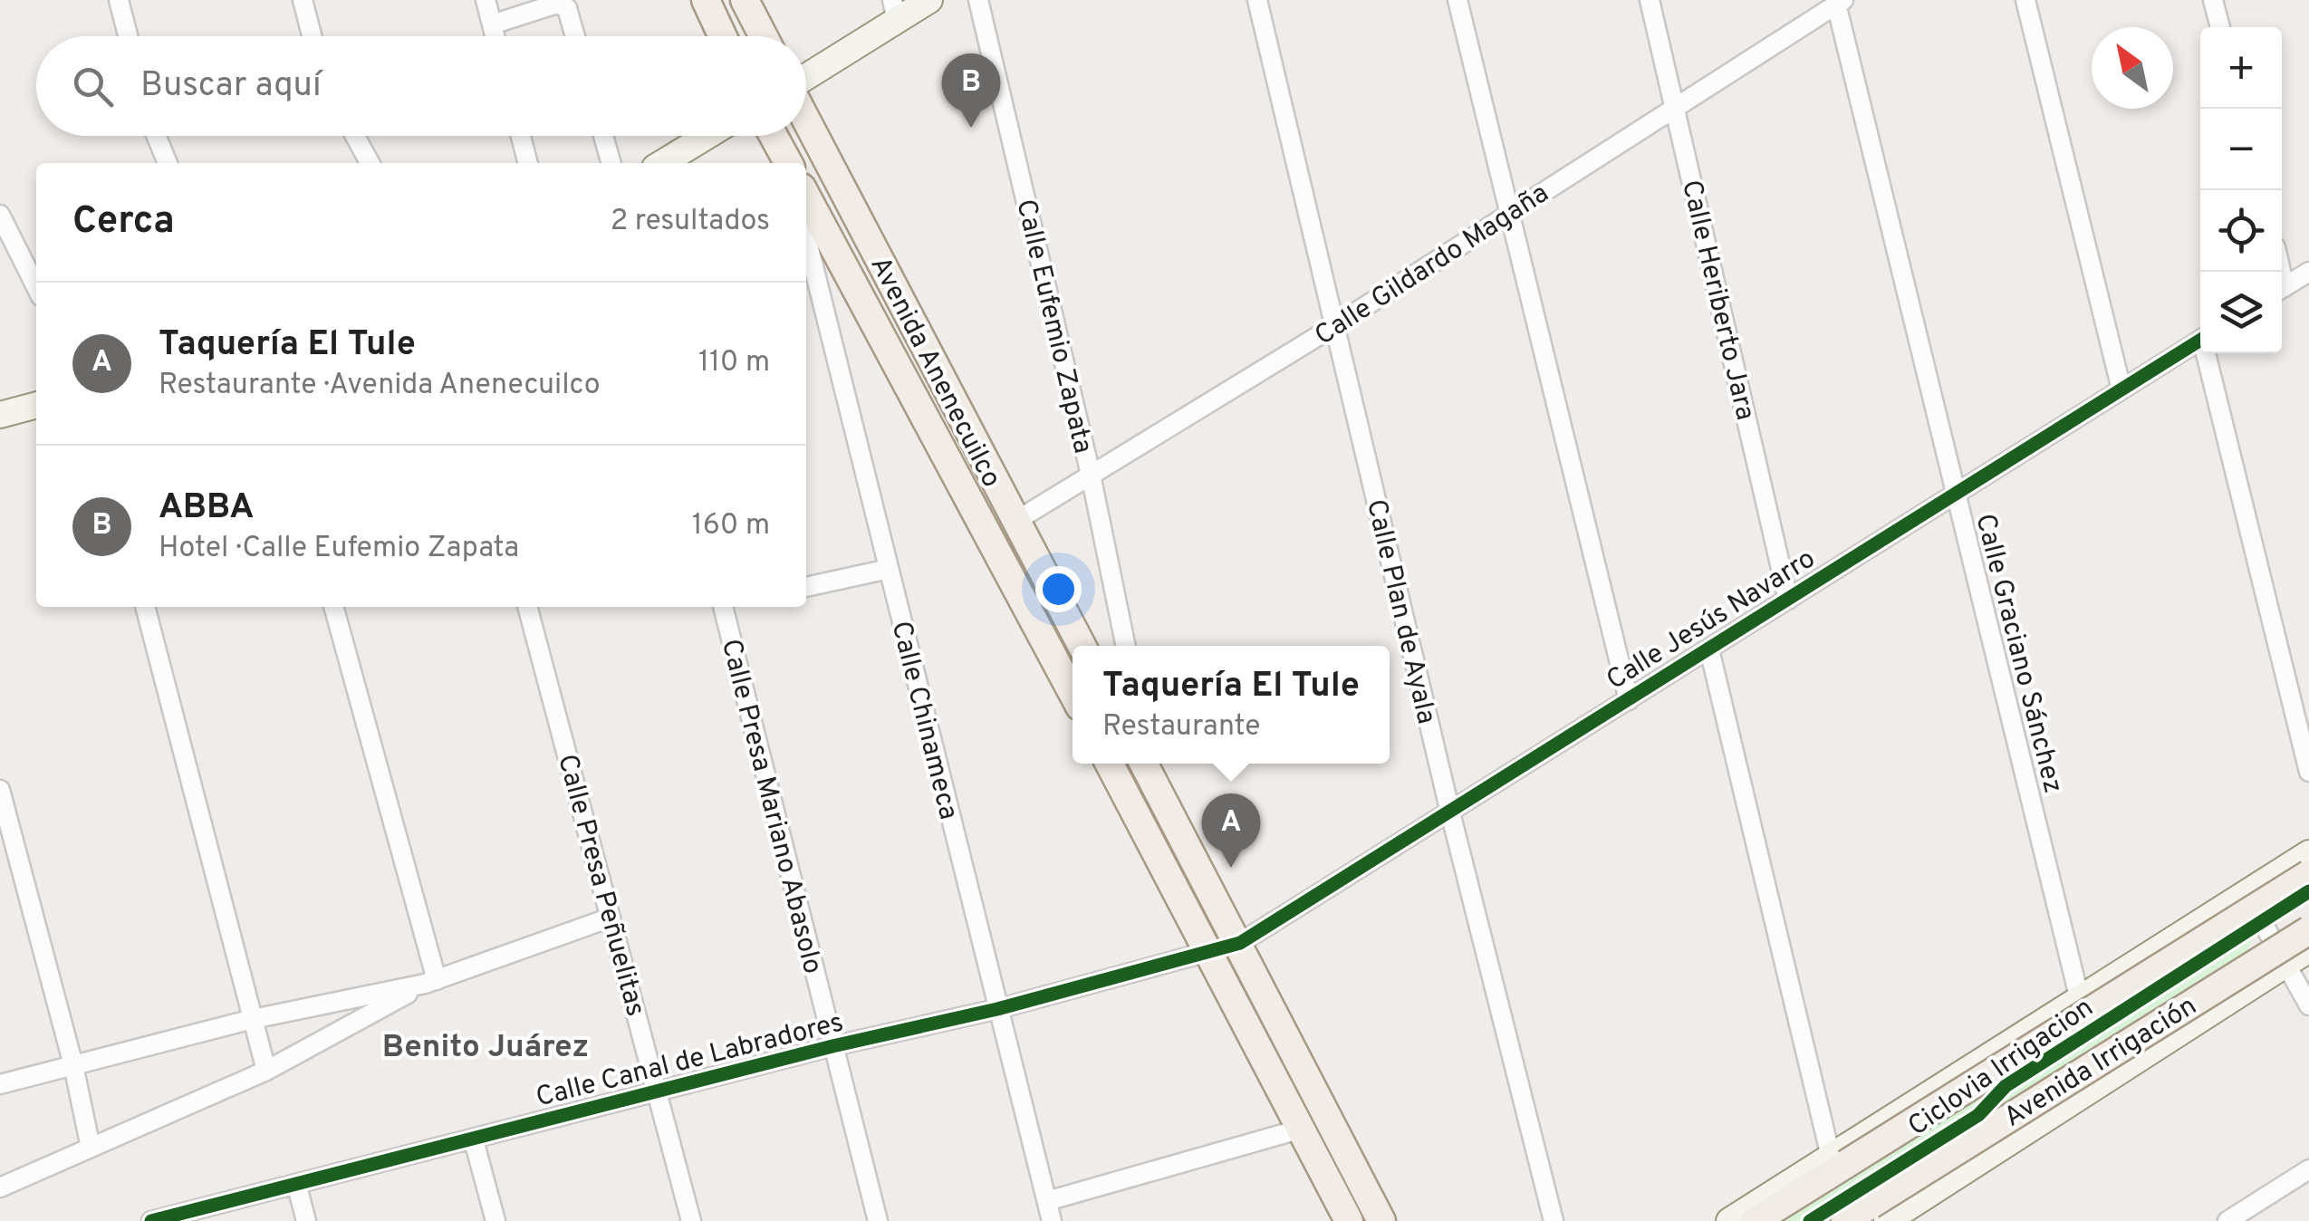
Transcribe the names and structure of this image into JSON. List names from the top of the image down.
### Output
{
  "streets": {
    "main road": ["Avenida Anenecuilco", "Avenida Irrigación"],
    "street": [
      "Calle Gildardo Magaña",
      "Calle Heriberto Jara",
      "Calle Eufemio Zapata",
      "Calle Plan de Ayala",
      "Calle Jesús Navarro",
      "Calle Graciano Sánchez",
      "Calle Chinameca",
      "Calle Presa Mariano Abasolo",
      "Calle Presa Peñuelitas",
      "Calle Canal de Labradores"
    ],
    "cycle path": ["Ciclovia Irrigacion"]
  },
  "crossings": [
    ["Calle Gildardo Magaña", "Calle Heriberto Jara"],
    ["Calle Gildardo Magaña", "Calle Eufemio Zapata"],
    ["Calle Gildardo Magaña", "Avenida Anenecuilco"],
    ["Calle Gildardo Magaña", "Calle Plan de Ayala"],
    ["Calle Gildardo Magaña", "Calle Graciano Sánchez"],
    ["Calle Heriberto Jara", "Calle Jesús Navarro"],
    ["Calle Plan de Ayala", "Calle Jesús Navarro"],
    ["Calle Jesús Navarro", "Calle Graciano Sánchez"],
    ["Calle Jesús Navarro", "Calle Canal de Labradores"],
    ["Calle Graciano Sánchez", "Avenida Irrigación"],
    ["Calle Chinameca", "Calle Canal de Labradores"],
    ["Calle Presa Mariano Abasolo", "Calle Canal de Labradores"],
    ["Calle Presa Peñuelitas", "Calle Canal de Labradores"]
  ],
  "districts": ["Benito Juárez"],
  "north": "top left",
  "page": {
    "map_buttons": ["+", "−"],
    "search": "Buscar aquí",
    "pins": ["B", "A"],
    "heading": ["Cerca", "2 resultados"],
    "list": [
      {
        "mark": "A",
        "name": "Taquería El Tule",
        "note": "Restaurante · Avenida Anenecuilco",
        "value": "110 m"
      },
      {
        "mark": "B",
        "name": "ABBA",
        "note": "Hotel · Calle Eufemio Zapata",
        "value": "160 m"
      }
    ],
    "popup": ["Taquería El Tule", "Restaurante"]
  }
}
